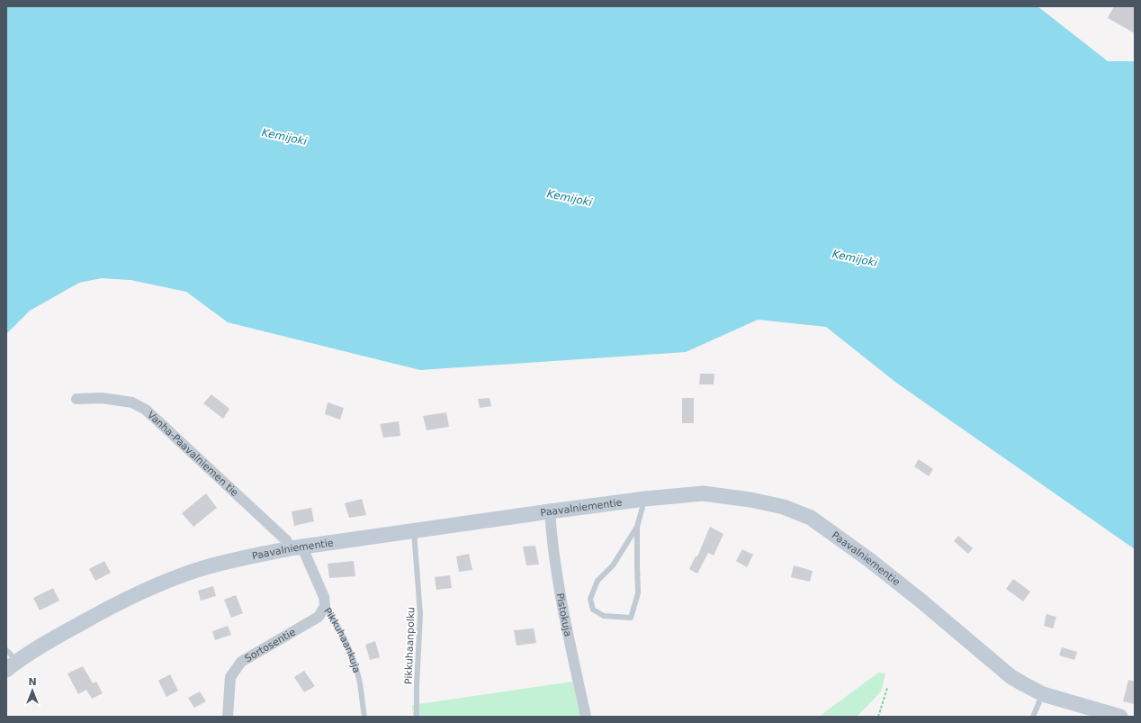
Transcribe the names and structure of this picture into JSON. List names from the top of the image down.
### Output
{
  "streets": {
    "street": [
      "Vanha-Paavalniemen tie",
      "Paavalniementie",
      "Pistokuja",
      "Pikkuhaankuja",
      "Sortosentie"
    ],
    "lane": ["Pikkuhaanpolku"]
  },
  "crossings": [
    ["Vanha-Paavalniemen tie", "Paavalniementie"],
    ["Vanha-Paavalniemen tie", "Pikkuhaankuja"],
    ["Paavalniementie", "Pistokuja"],
    ["Paavalniementie", "Pikkuhaankuja"],
    ["Paavalniementie", "Pikkuhaanpolku"],
    ["Pikkuhaankuja", "Sortosentie"]
  ],
  "water": ["Kemijoki"],
  "north": "top"
}
